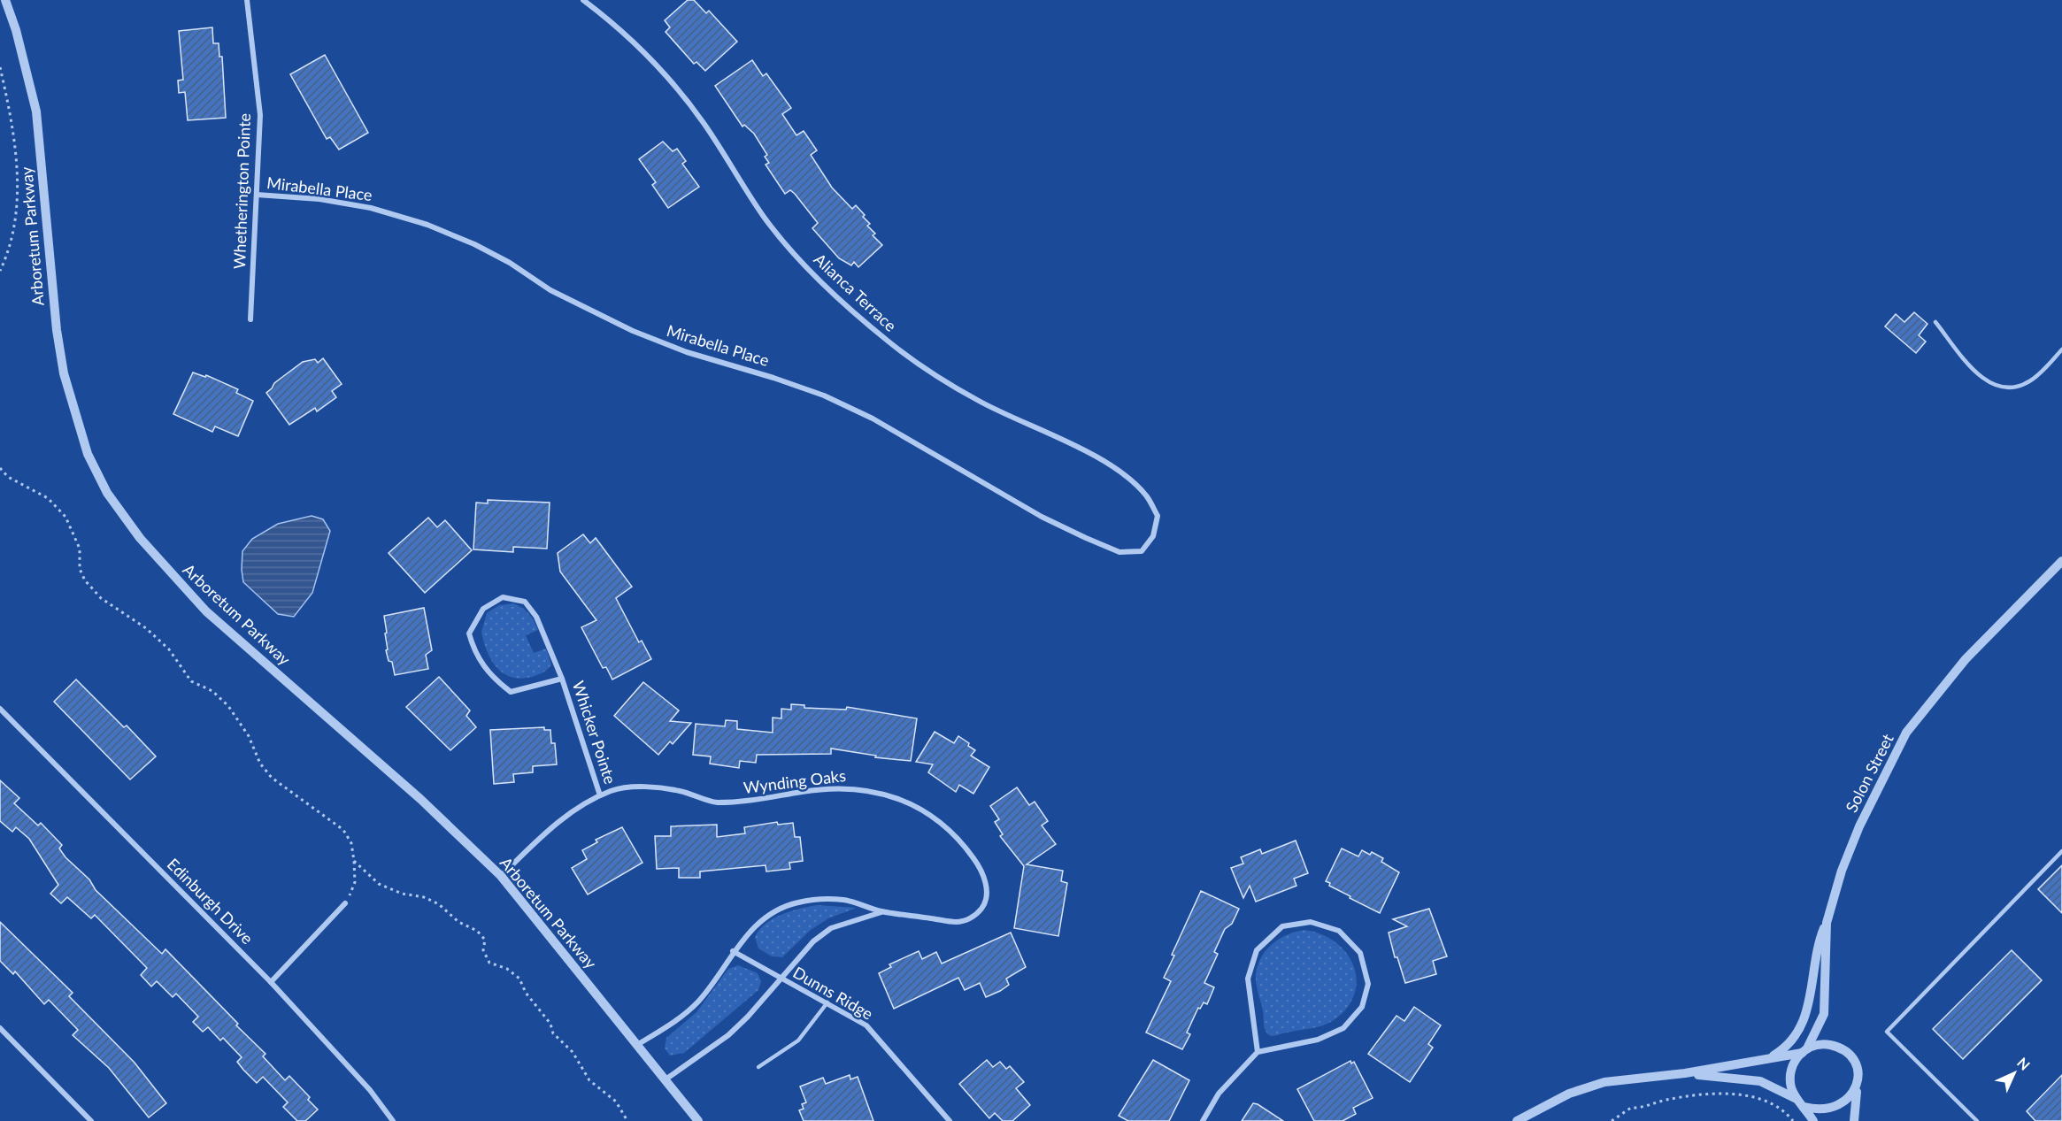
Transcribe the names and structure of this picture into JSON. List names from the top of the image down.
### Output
{
  "streets": {
    "street": [
      "Mirabella Place",
      "Whetherington Pointe",
      "Arboretum Parkway",
      "Alianca Terrace",
      "Whicker Pointe",
      "Solon Street",
      "Wynding Oaks",
      "Edinburgh Drive",
      "Dunns Ridge"
    ]
  },
  "crossings": [
    ["Mirabella Place", "Whetherington Pointe"],
    ["Mirabella Place", "Alianca Terrace"],
    ["Arboretum Parkway", "Wynding Oaks"],
    ["Whicker Pointe", "Wynding Oaks"],
    ["Wynding Oaks", "Dunns Ridge"]
  ],
  "north": "top right"
}
